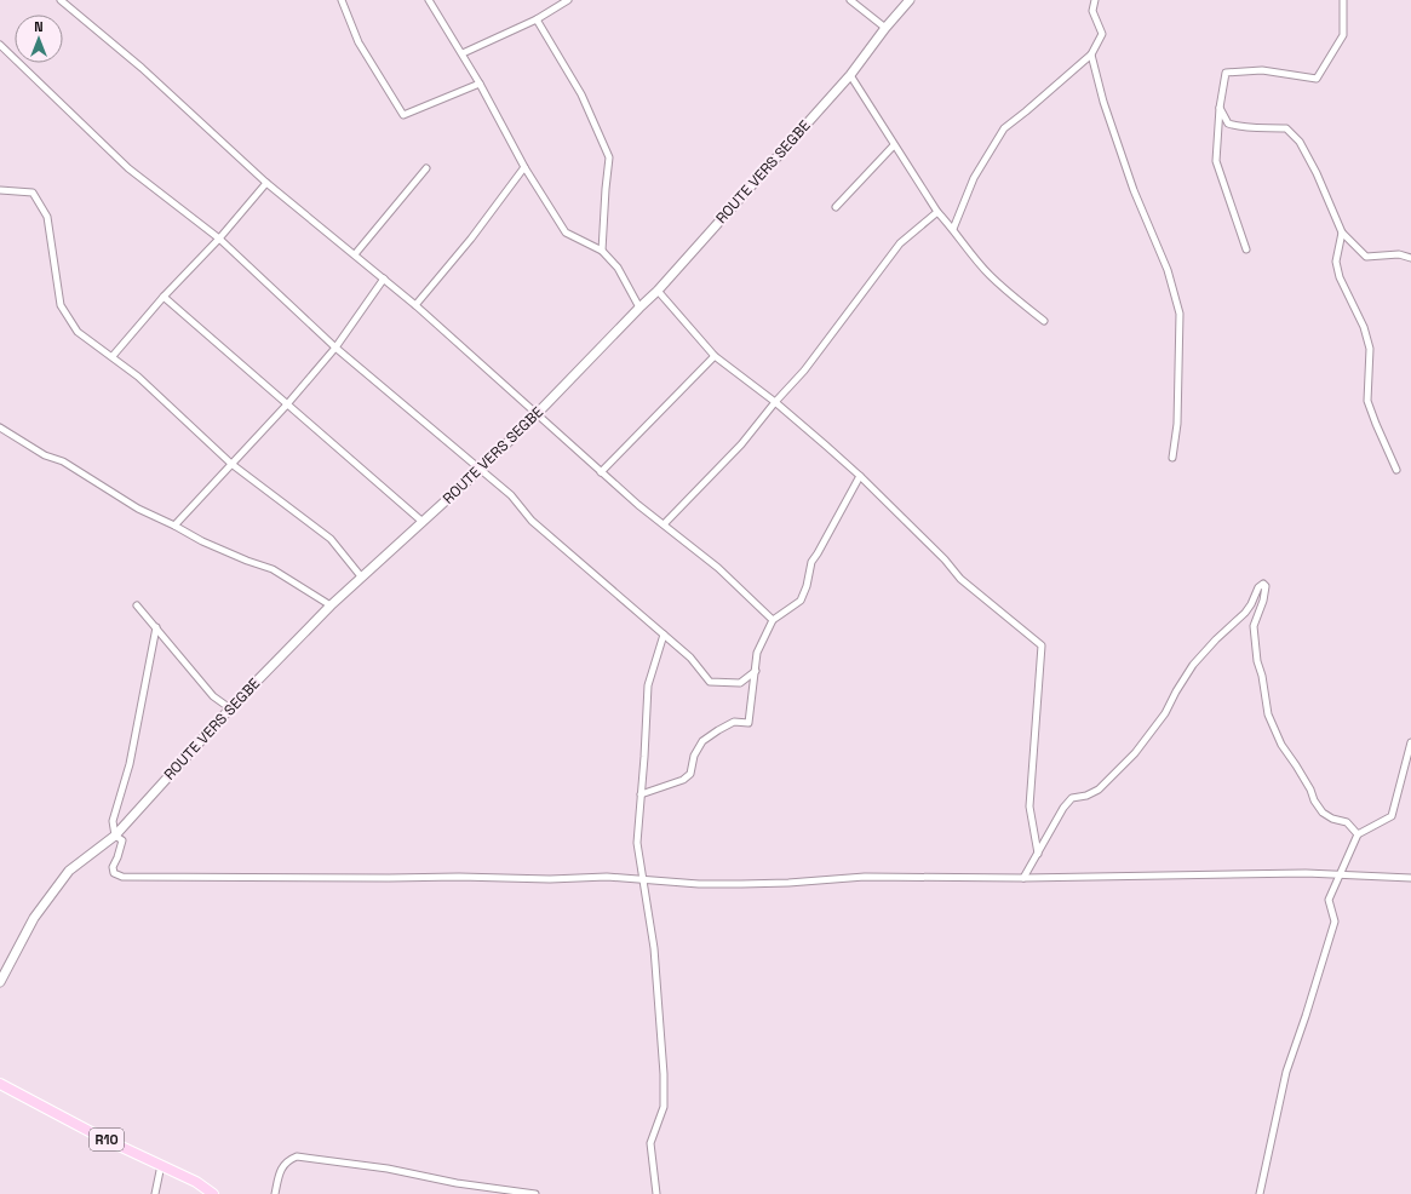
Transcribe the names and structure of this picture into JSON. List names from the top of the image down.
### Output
{
  "streets": {
    "main road": ["ROUTE VERS SEGBE", "R10"]
  },
  "north": "top"
}
